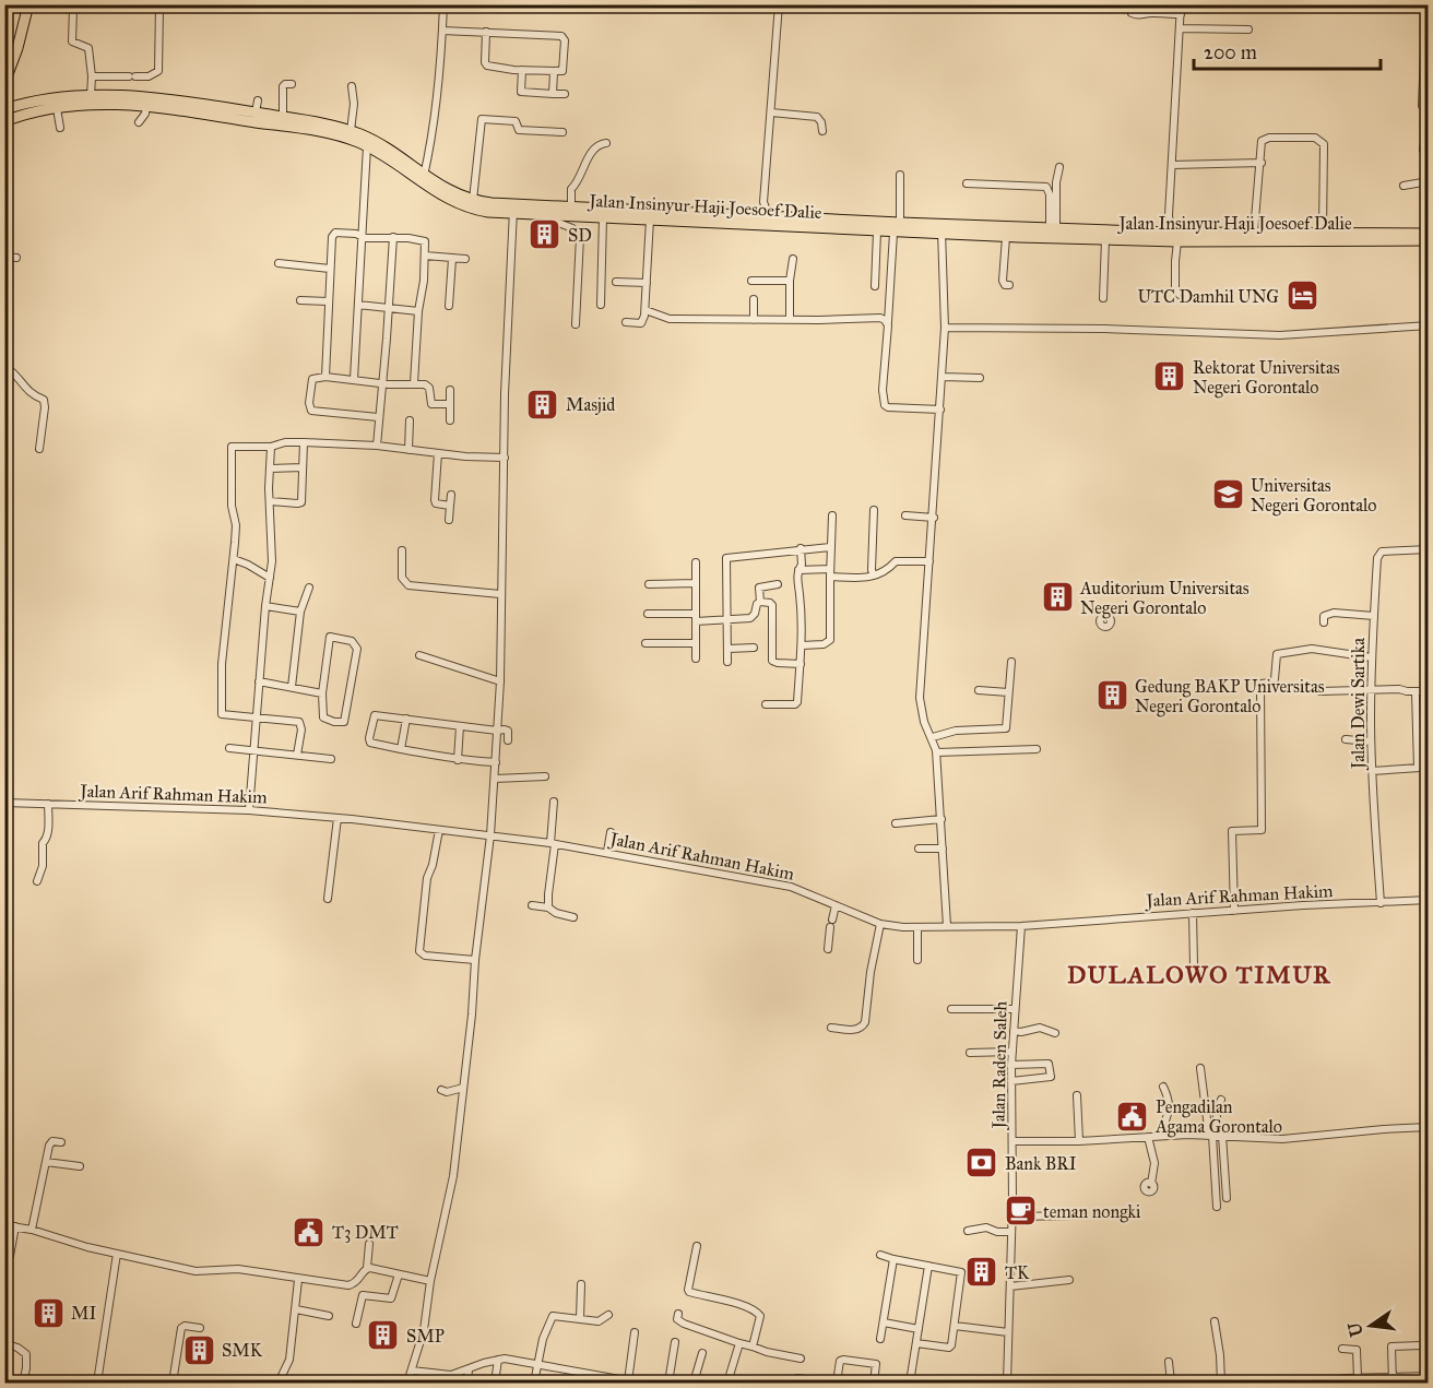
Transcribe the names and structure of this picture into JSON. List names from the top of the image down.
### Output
{
  "streets": {
    "main road": ["Jalan Insinyur Haji Joesoef Dalie"],
    "street": ["Jalan Dewi Sartika", "Jalan Arif Rahman Hakim", "Jalan Raden Saleh"]
  },
  "crossings": [
    ["Jalan Dewi Sartika", "Jalan Arif Rahman Hakim"],
    ["Jalan Arif Rahman Hakim", "Jalan Raden Saleh"]
  ],
  "districts": ["DULALOWO TIMUR"],
  "places": {
    "building": [
      "SD",
      "Rektorat Universitas Negeri Gorontalo",
      "Masjid",
      "Auditorium Universitas Negeri Gorontalo",
      "Gedung BAKP Universitas Negeri Gorontalo",
      "TK",
      "MI",
      "SMP",
      "SMK"
    ],
    "hotel": ["UTC Damhil UNG"],
    "school or university": ["Universitas Negeri Gorontalo"],
    "public building": ["Pengadilan Agama Gorontalo", "T3 DMT"],
    "bank": ["Bank BRI"],
    "cafe": ["teman nongki"]
  },
  "scale_bar": "200 m",
  "north": "left"
}
